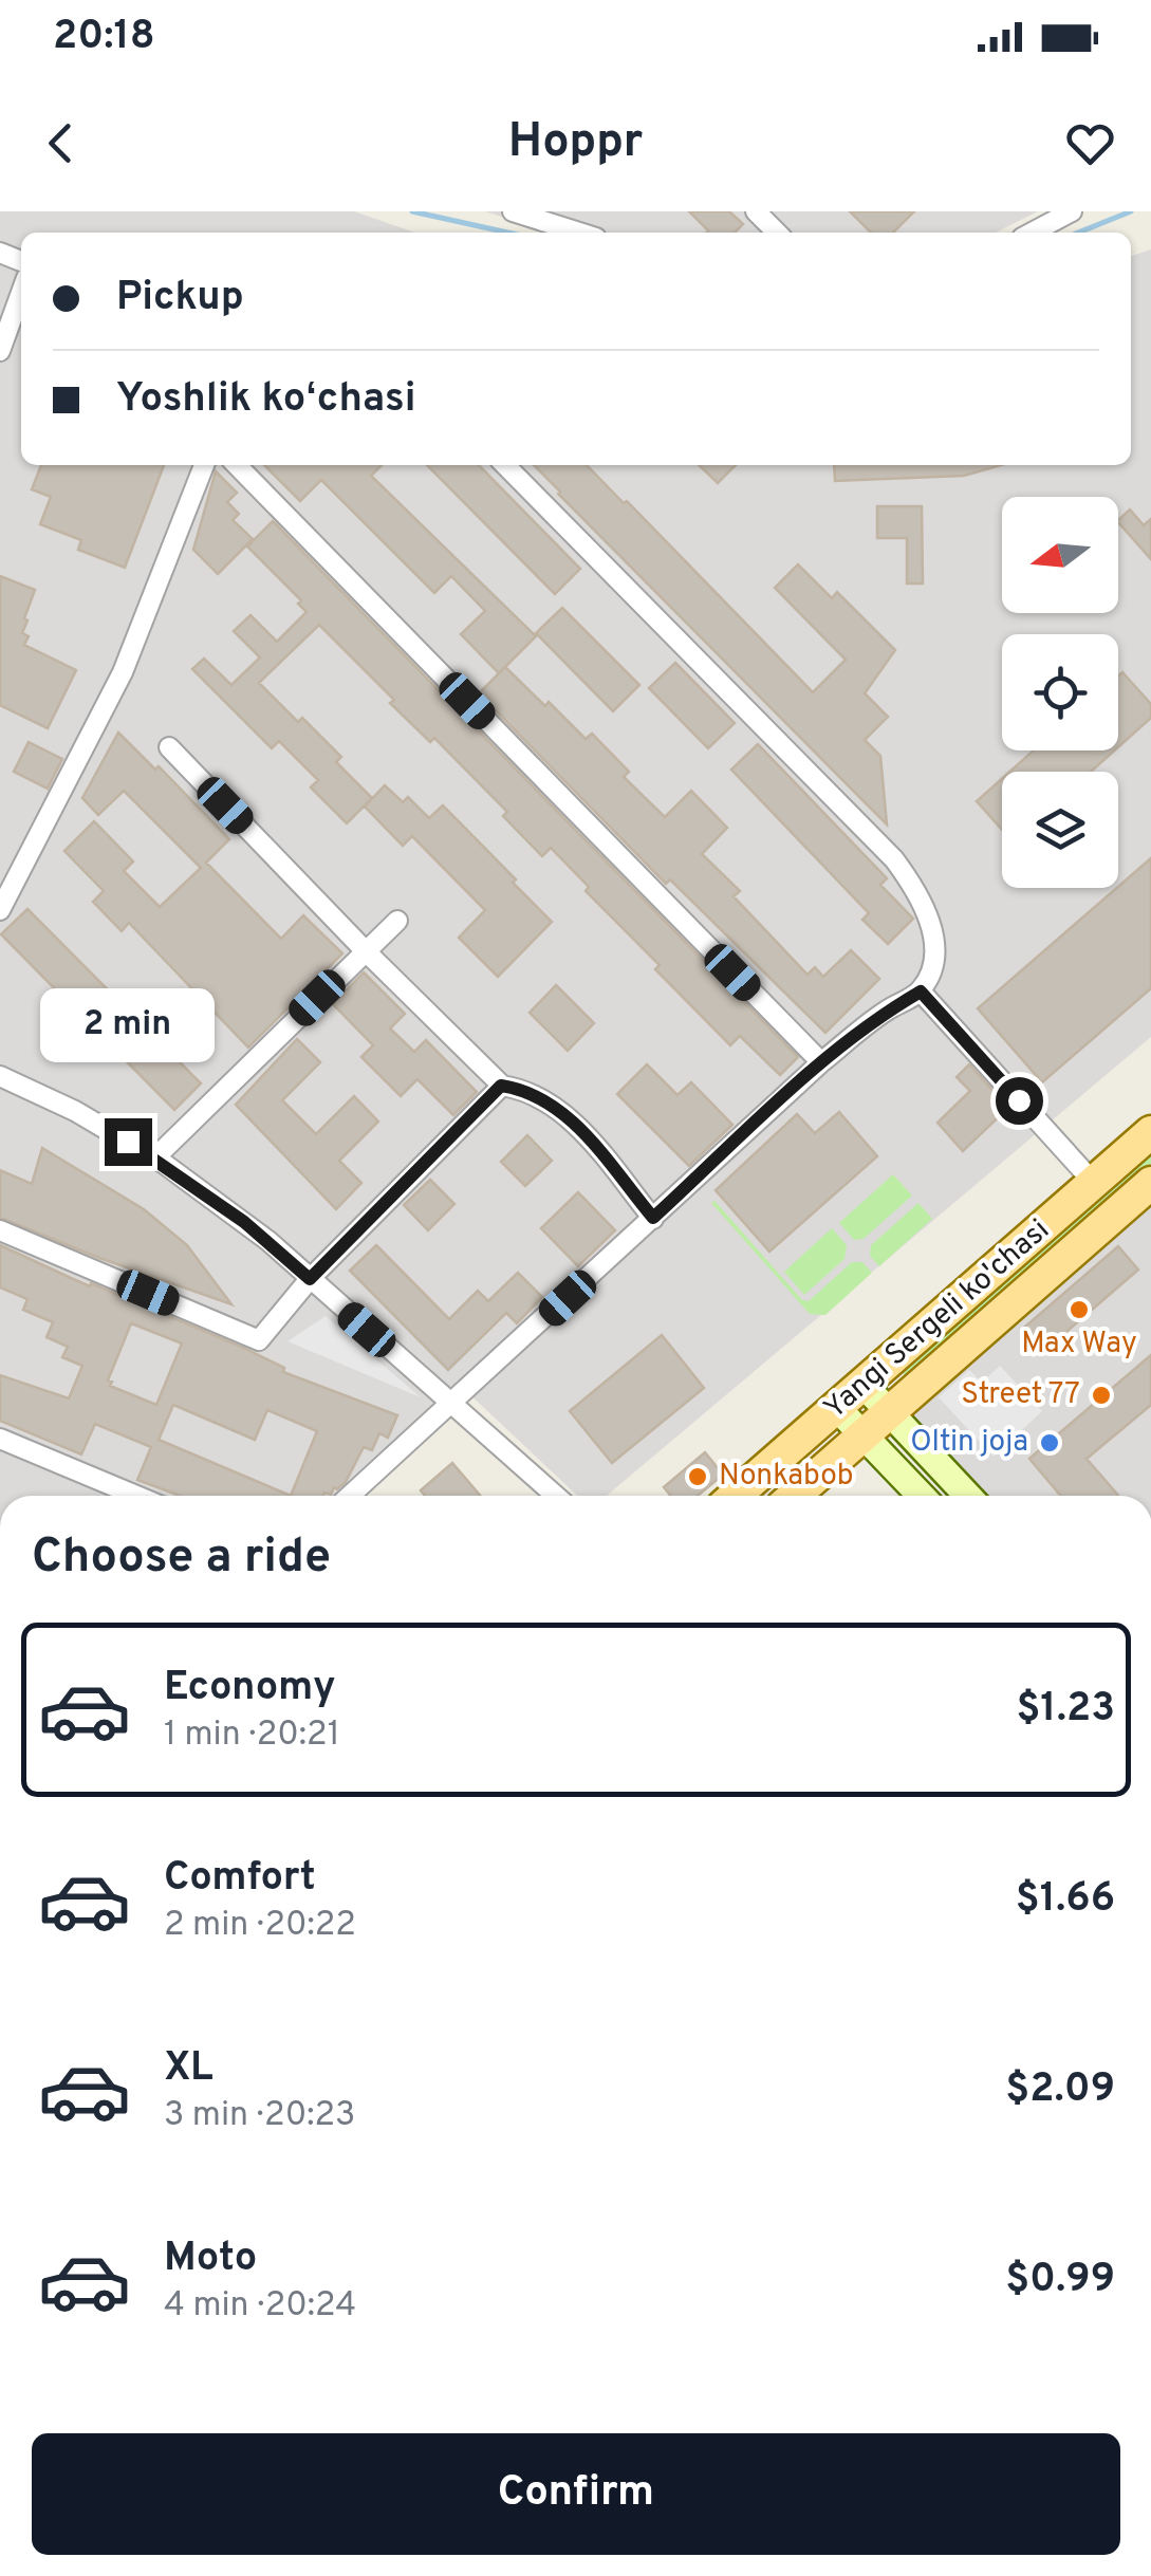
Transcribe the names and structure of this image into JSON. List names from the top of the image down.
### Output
{
  "streets": {
    "main road": ["Yangi Sergeli ko'chasi"]
  },
  "places": [
    "Max Way",
    "Street 77",
    "Oltin joja",
    "Nonkabob"
  ],
  "north": "left",
  "page": {
    "status": "20:18",
    "header": "Hoppr",
    "banner": ["Pickup", "Yoshlik koʻchasi"],
    "bubble": "2 min",
    "heading": "Choose a ride",
    "list": [
      {
        "name": "Economy",
        "note": "1 min · 20:21",
        "value": "$1.23"
      },
      {
        "name": "Comfort",
        "note": "2 min · 20:22",
        "value": "$1.66"
      },
      {
        "name": "XL",
        "note": "3 min · 20:23",
        "value": "$2.09"
      },
      {
        "name": "Moto",
        "note": "4 min · 20:24",
        "value": "$0.99"
      }
    ],
    "buttons": "Confirm"
  }
}
